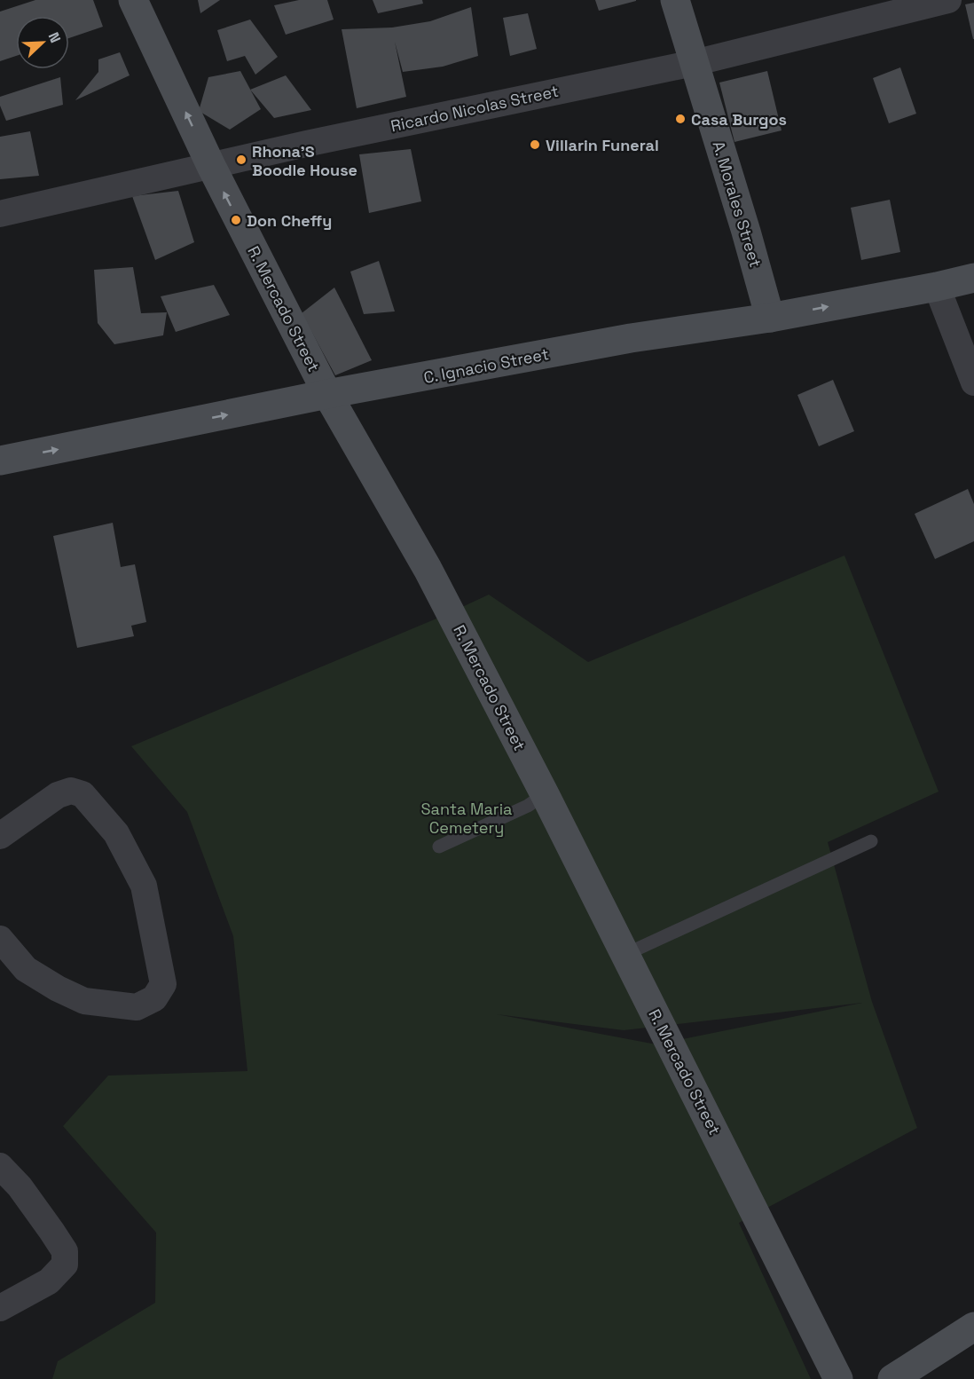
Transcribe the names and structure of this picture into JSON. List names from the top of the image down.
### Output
{
  "streets": {
    "street": [
      "Ricardo Nicolas Street",
      "A. Morales Street",
      "R. Mercado Street",
      "C. Ignacio Street"
    ]
  },
  "crossings": [
    ["Ricardo Nicolas Street", "A. Morales Street"],
    ["Ricardo Nicolas Street", "R. Mercado Street"],
    ["A. Morales Street", "C. Ignacio Street"],
    ["R. Mercado Street", "C. Ignacio Street"]
  ],
  "one_way": ["C. Ignacio Street"],
  "parks": ["Santa Maria Cemetery"],
  "places": [
    "Casa Burgos",
    "Villarin Funeral",
    "Rhona’S Boodle House",
    "Don Cheffy"
  ],
  "north": "top right"
}
